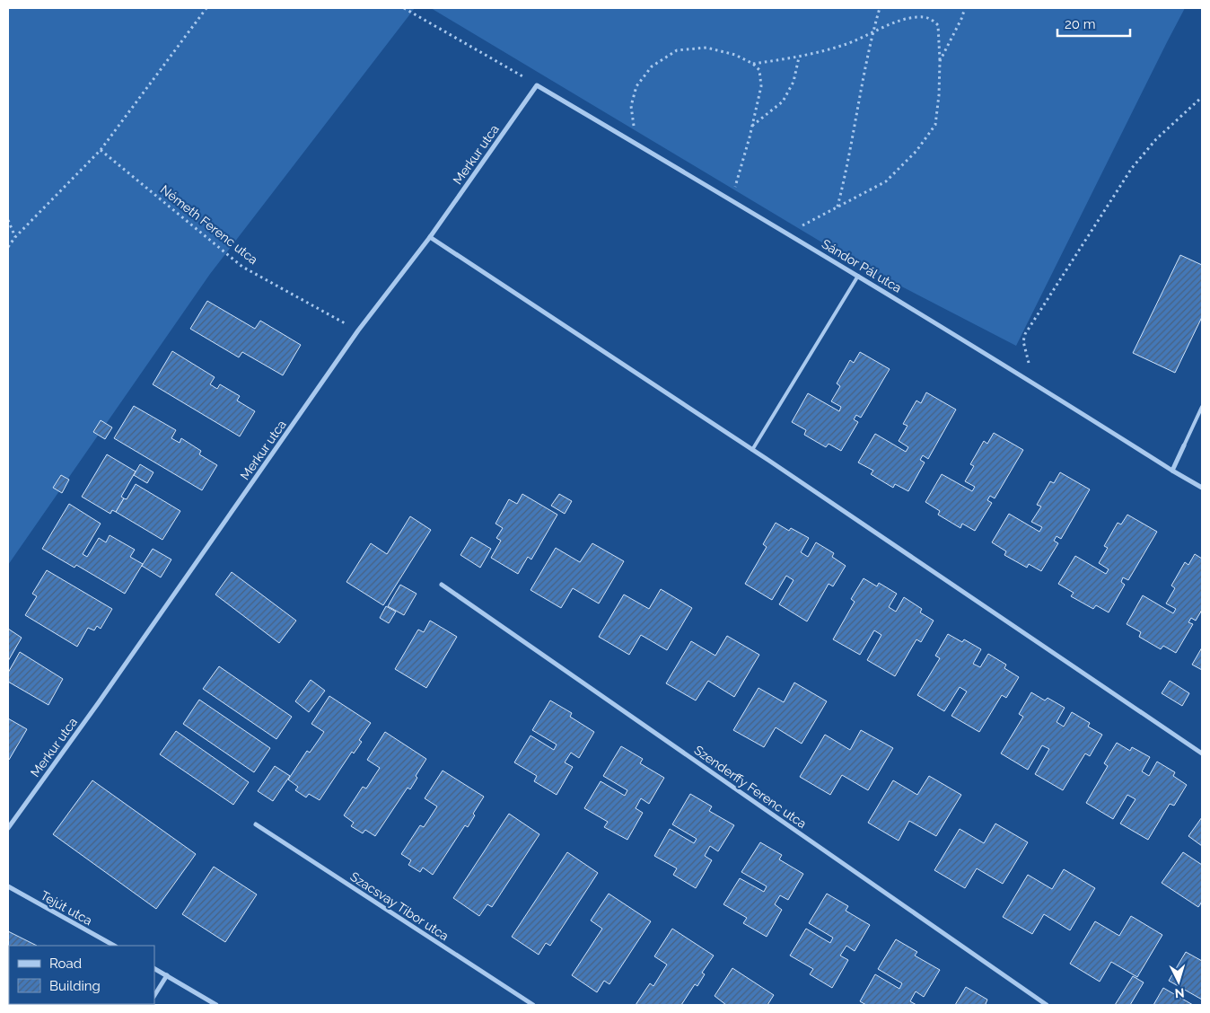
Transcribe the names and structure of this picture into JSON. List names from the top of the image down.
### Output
{
  "streets": {
    "street": [
      "Merkur utca",
      "Sándor Pál utca",
      "Szenderffy Ferenc utca",
      "Szacsvay Tibor utca",
      "Tejút utca"
    ],
    "path": ["Németh Ferenc utca"]
  },
  "crossings": [
    ["Merkur utca", "Németh Ferenc utca"],
    ["Merkur utca", "Sándor Pál utca"]
  ],
  "legend": ["Road", "Building"],
  "scale_bar": "20 m",
  "north": "bottom"
}
